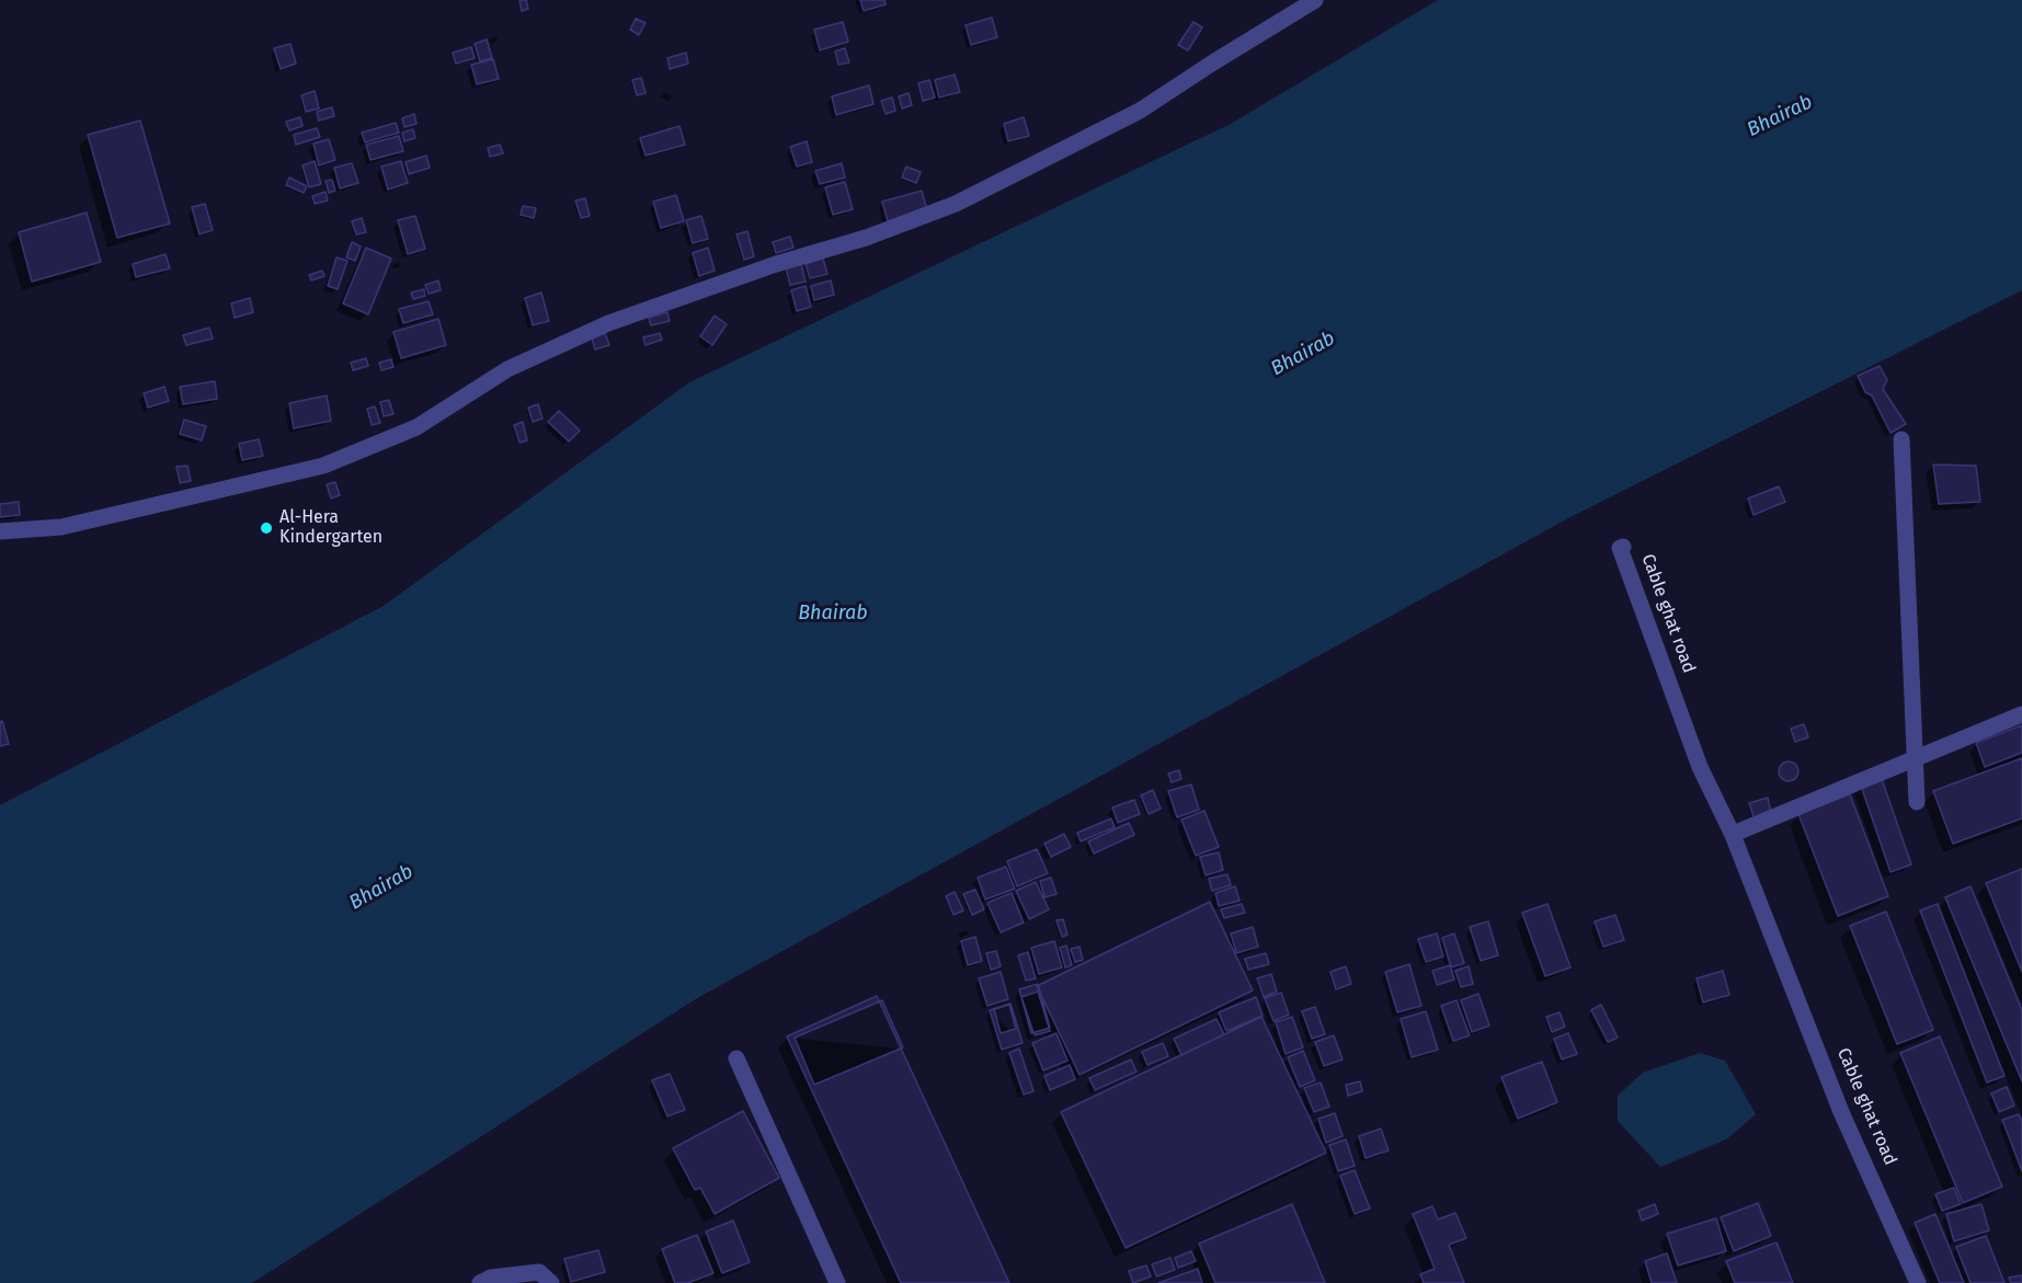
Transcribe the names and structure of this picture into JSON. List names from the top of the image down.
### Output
{
  "streets": {
    "street": ["Cable ghat road"]
  },
  "water": ["Bhairab"],
  "places": ["Al-Hera Kindergarten"]
}
